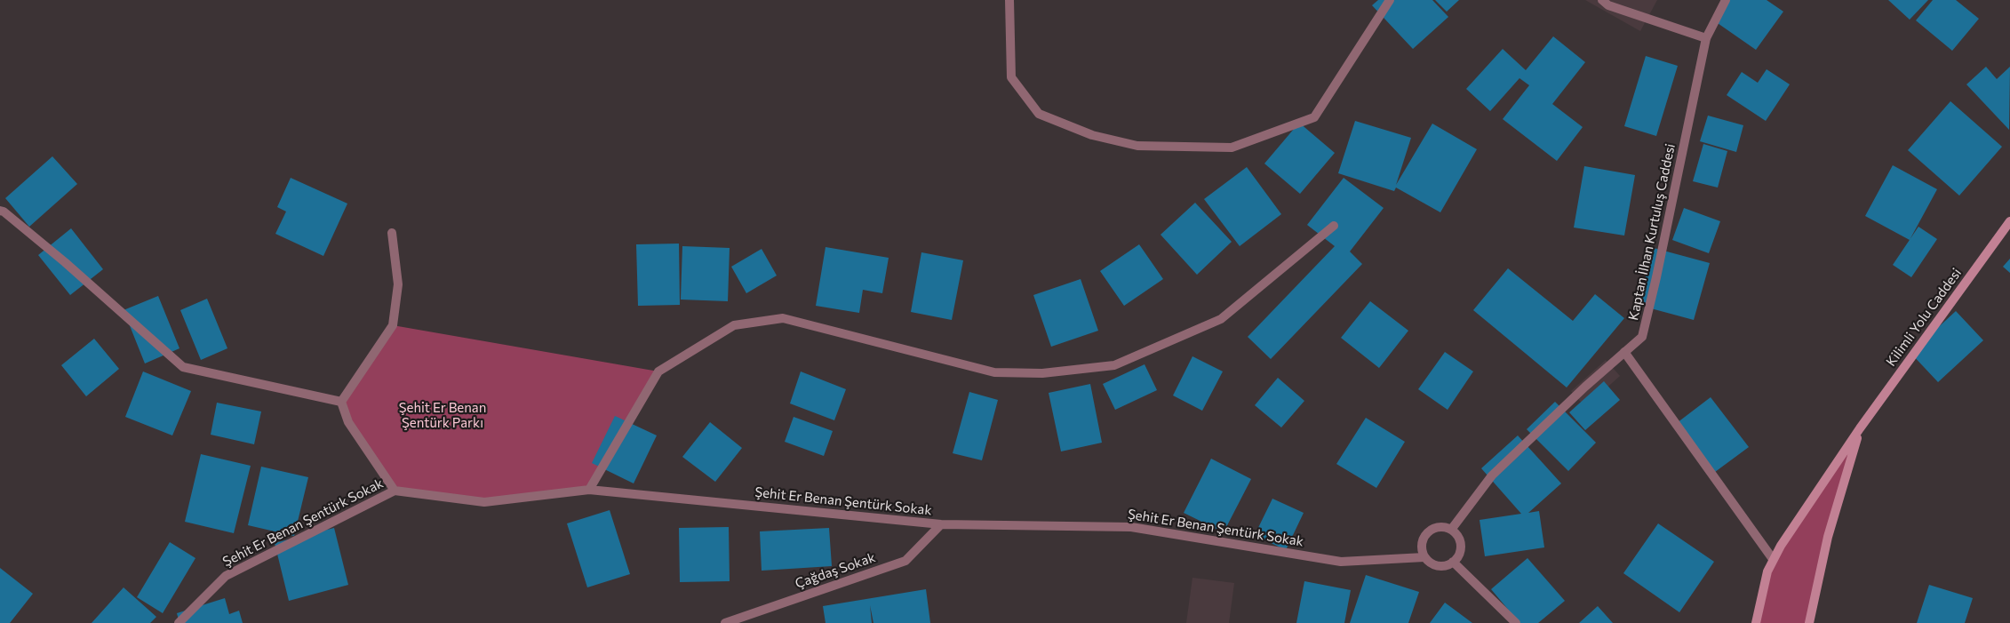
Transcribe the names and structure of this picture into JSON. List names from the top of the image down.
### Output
{
  "streets": {
    "main road": ["Kilimli Yolu Caddesi"],
    "street": ["Kaptan İlhan Kurtuluş Caddesi", "Şehit Er Benan Şentürk Sokak", "Çağdaş Sokak"]
  },
  "crossings": [
    ["Kaptan İlhan Kurtuluş Caddesi", "Şehit Er Benan Şentürk Sokak"],
    ["Şehit Er Benan Şentürk Sokak", "Çağdaş Sokak"]
  ],
  "parks": ["Şehit Er Benan Şentürk Parkı"]
}
